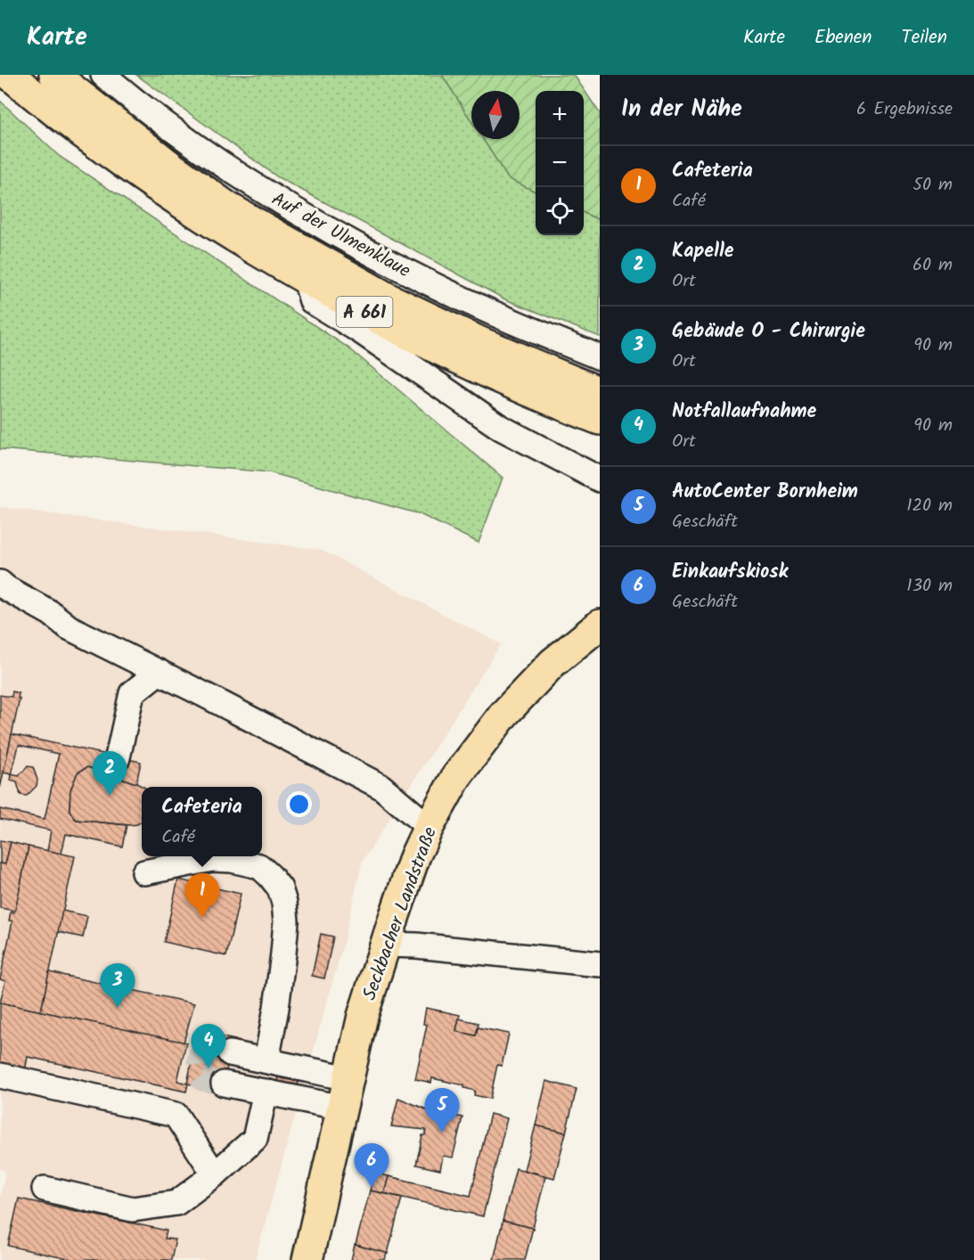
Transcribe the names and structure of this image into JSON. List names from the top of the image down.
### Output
{
  "streets": {
    "main road": ["A 661", "Seckbacher Landstraße"],
    "street": ["Auf der Ulmenklaue"]
  },
  "north": "top",
  "page": {
    "header": "Karte",
    "nav": ["Karte", "Ebenen", "Teilen"],
    "heading": ["In der Nähe", "6 Ergebnisse"],
    "map_buttons": ["+", "−"],
    "list": [
      {
        "mark": "1",
        "name": "Cafeteria",
        "note": "Café",
        "value": "50 m"
      },
      {
        "mark": "2",
        "name": "Kapelle",
        "note": "Ort",
        "value": "60 m"
      },
      {
        "mark": "3",
        "name": "Gebäude O - Chirurgie",
        "note": "Ort",
        "value": "90 m"
      },
      {
        "mark": "4",
        "name": "Notfallaufnahme",
        "note": "Ort",
        "value": "90 m"
      },
      {
        "mark": "5",
        "name": "AutoCenter Bornheim",
        "note": "Geschäft",
        "value": "120 m"
      },
      {
        "mark": "6",
        "name": "Einkaufskiosk",
        "note": "Geschäft",
        "value": "130 m"
      }
    ],
    "pins": [
      "2",
      "1",
      "3",
      "4",
      "5",
      "6"
    ],
    "popup": ["Cafeteria", "Café"]
  }
}
